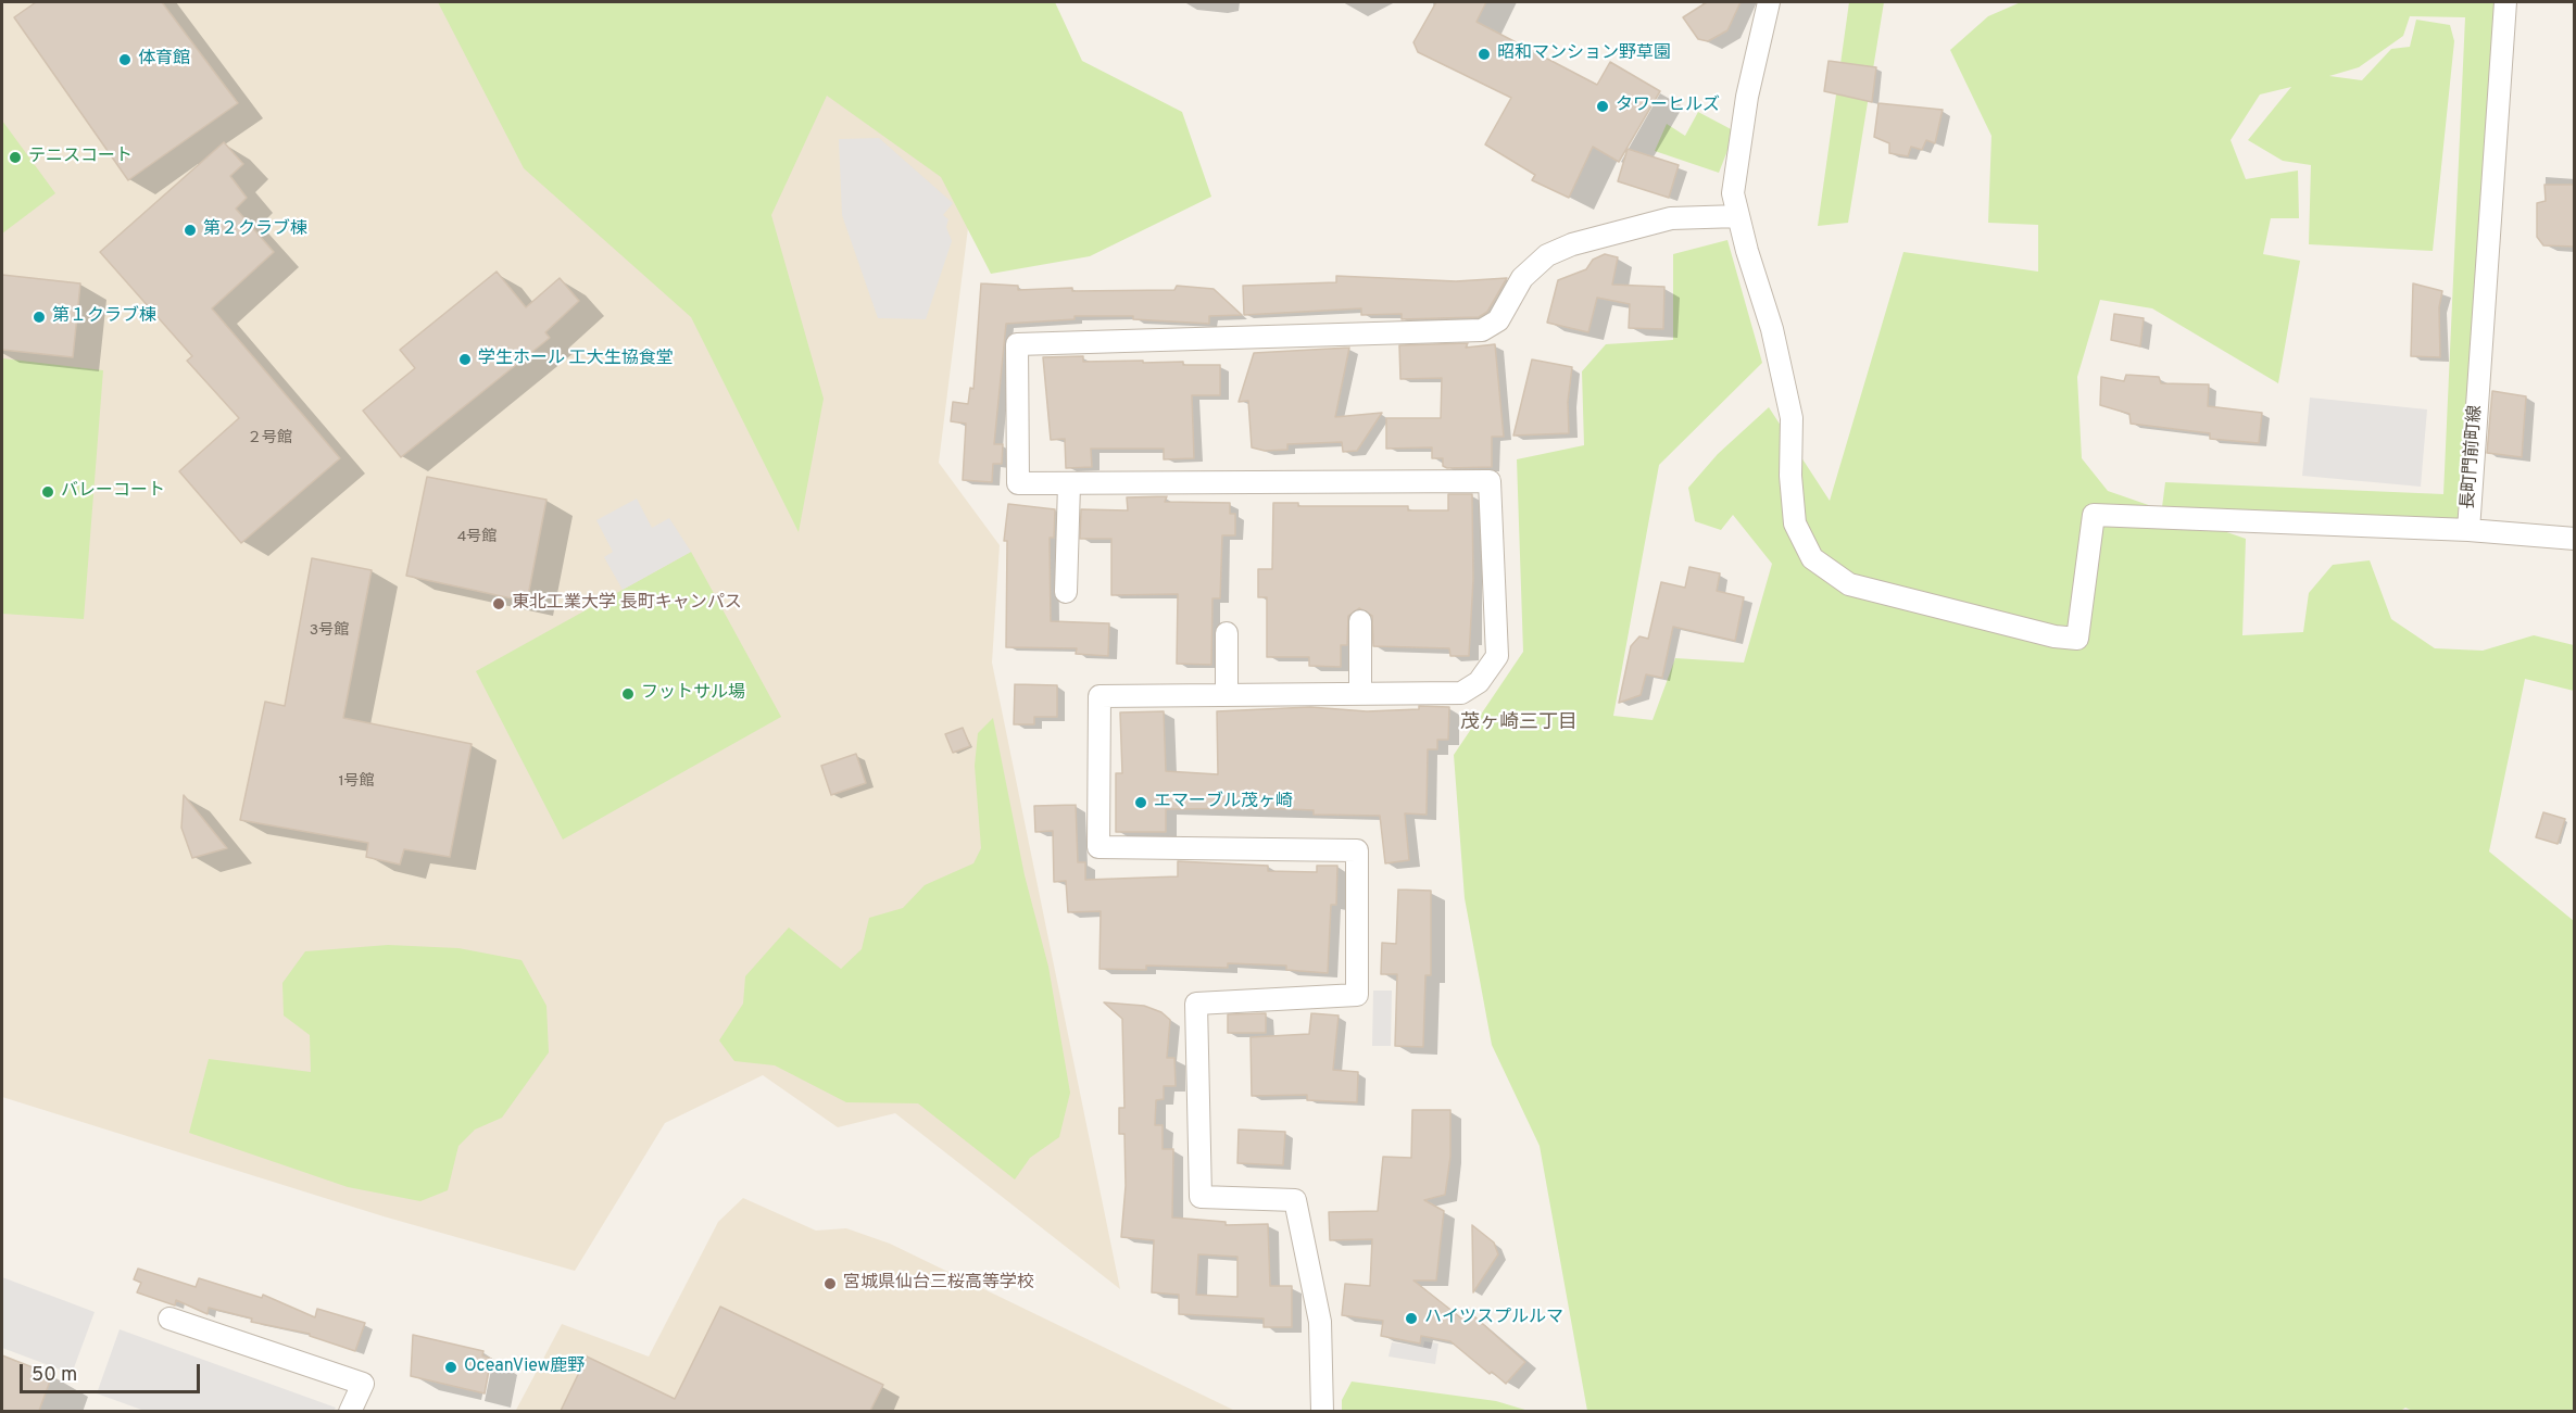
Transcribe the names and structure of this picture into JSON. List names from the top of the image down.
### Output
{
  "streets": {
    "street": ["長町門前町線"]
  },
  "districts": ["茂ヶ崎三丁目"],
  "places": [
    "昭和マンション野草園",
    "体育館",
    "タワーヒルズ",
    "テニスコート",
    "第２クラブ棟",
    "第１クラブ棟",
    "学生ホール 工大生協食堂",
    "バレーコート",
    "東北工業大学 長町キャンパス",
    "フットサル場",
    "エマーブル茂ヶ崎",
    "宮城県仙台三桜高等学校",
    "ハイツスプルルマ",
    "OceanView鹿野"
  ],
  "house_numbers": [
    "２号館",
    "4号館",
    "3号館",
    "1号館"
  ],
  "scale_bar": "50 m"
}
